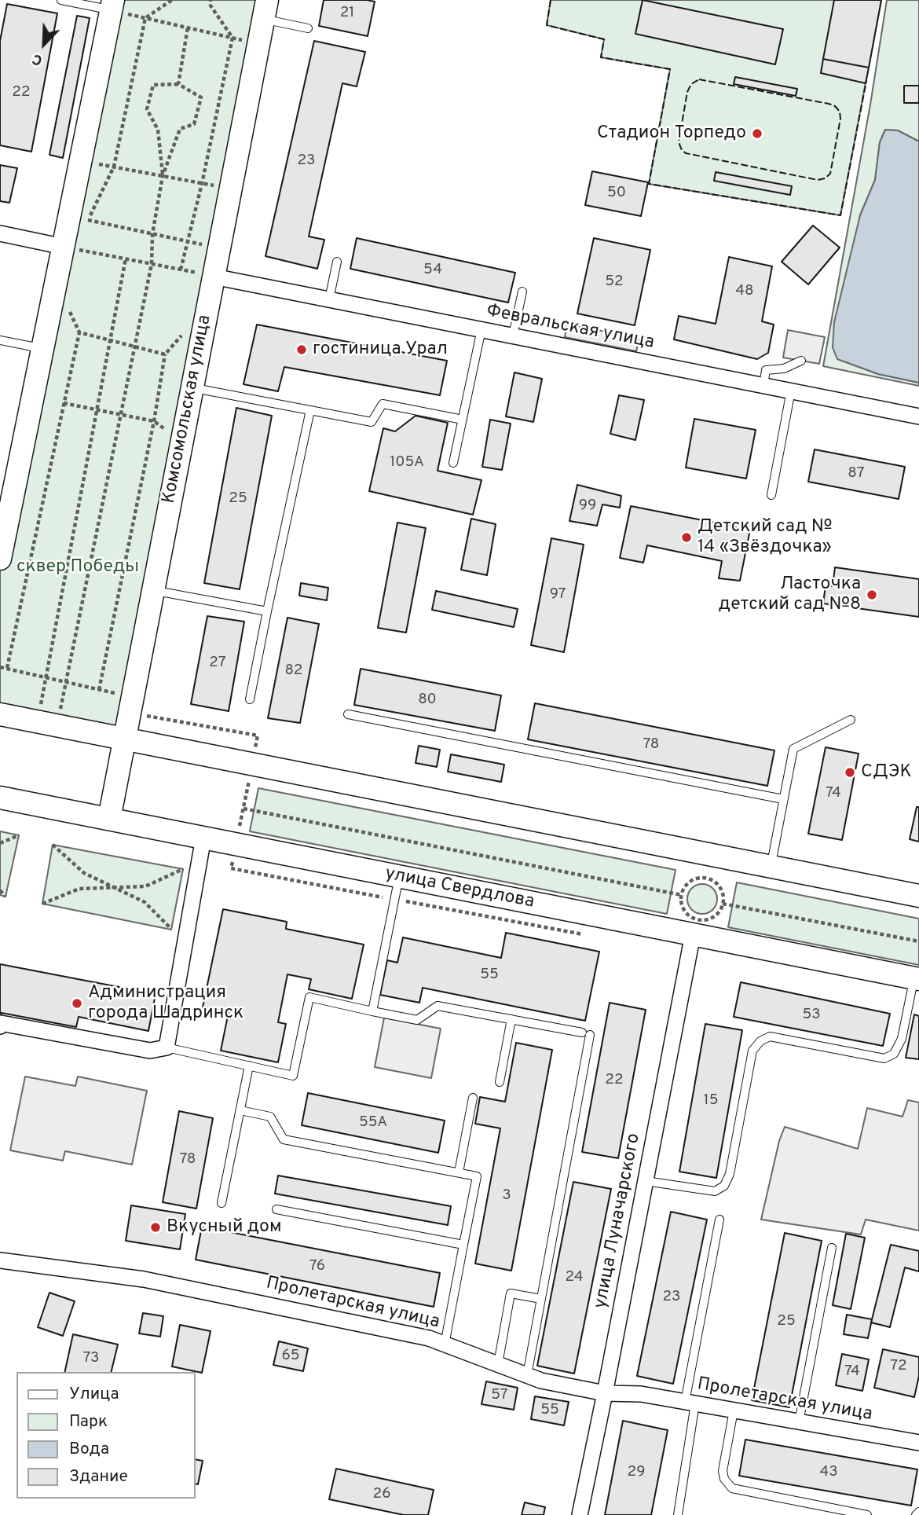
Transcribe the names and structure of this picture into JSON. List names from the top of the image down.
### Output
{
  "streets": {
    "main road": ["Комсомольская улица", "улица Свердлова"],
    "street": ["Февральская улица", "улица Луначарского", "Пролетарская улица"]
  },
  "crossings": [
    ["Февральская улица", "Комсомольская улица"],
    ["Комсомольская улица", "улица Свердлова"],
    ["улица Свердлова", "улица Луначарского"],
    ["улица Луначарского", "Пролетарская улица"]
  ],
  "parks": ["сквер Победы"],
  "places": [
    "Стадион Торпедо",
    "гостиница Урал",
    "Детский сад № 14 «Звёздочка»",
    "Ласточка детский сад №8",
    "СДЭК",
    "Администрация города Шадринск",
    "Вкусный дом"
  ],
  "house_numbers": [
    "21",
    "22",
    "23",
    "50",
    "54",
    "52",
    "48",
    "105А",
    "87",
    "25",
    "99",
    "97",
    "27",
    "82",
    "80",
    "78",
    "74",
    "55",
    "53",
    "22",
    "15",
    "55А",
    "78",
    "3",
    "76",
    "24",
    "23",
    "25",
    "65",
    "73",
    "72",
    "74",
    "57",
    "55",
    "29",
    "43",
    "26"
  ],
  "legend": [
    "Улица",
    "Парк",
    "Вода",
    "Здание"
  ],
  "north": "bottom left"
}
